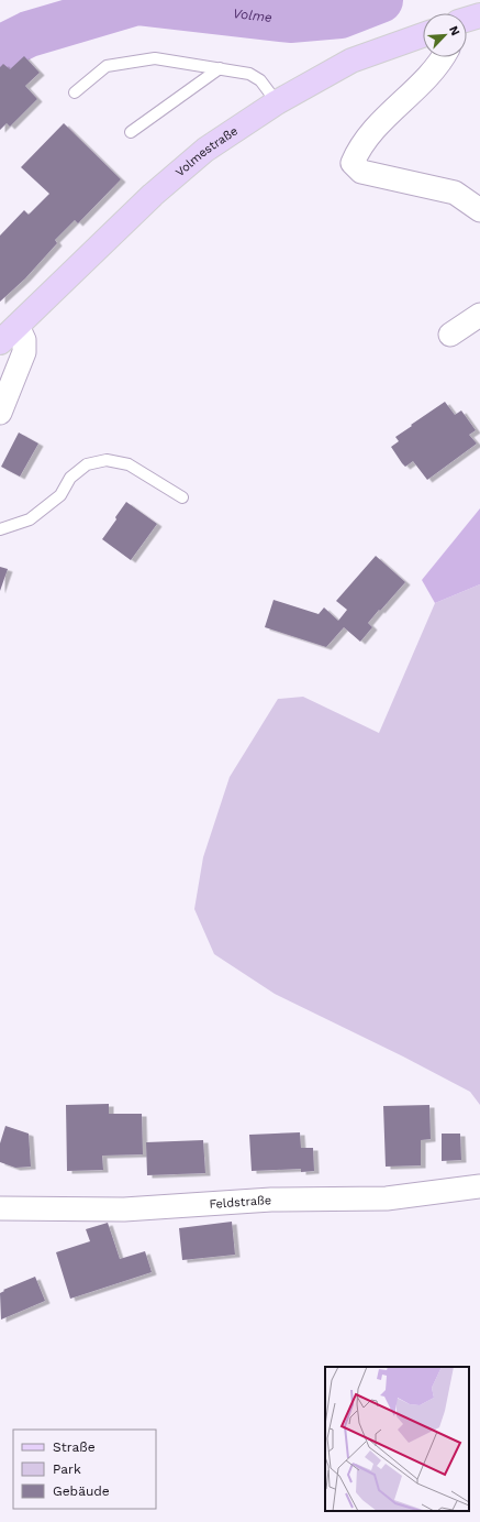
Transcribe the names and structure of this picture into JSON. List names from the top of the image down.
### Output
{
  "streets": {
    "main road": ["Volmestraße"],
    "street": ["Feldstraße"]
  },
  "water": ["Volme"],
  "legend": ["Straße", "Park", "Gebäude"],
  "north": "top right"
}
